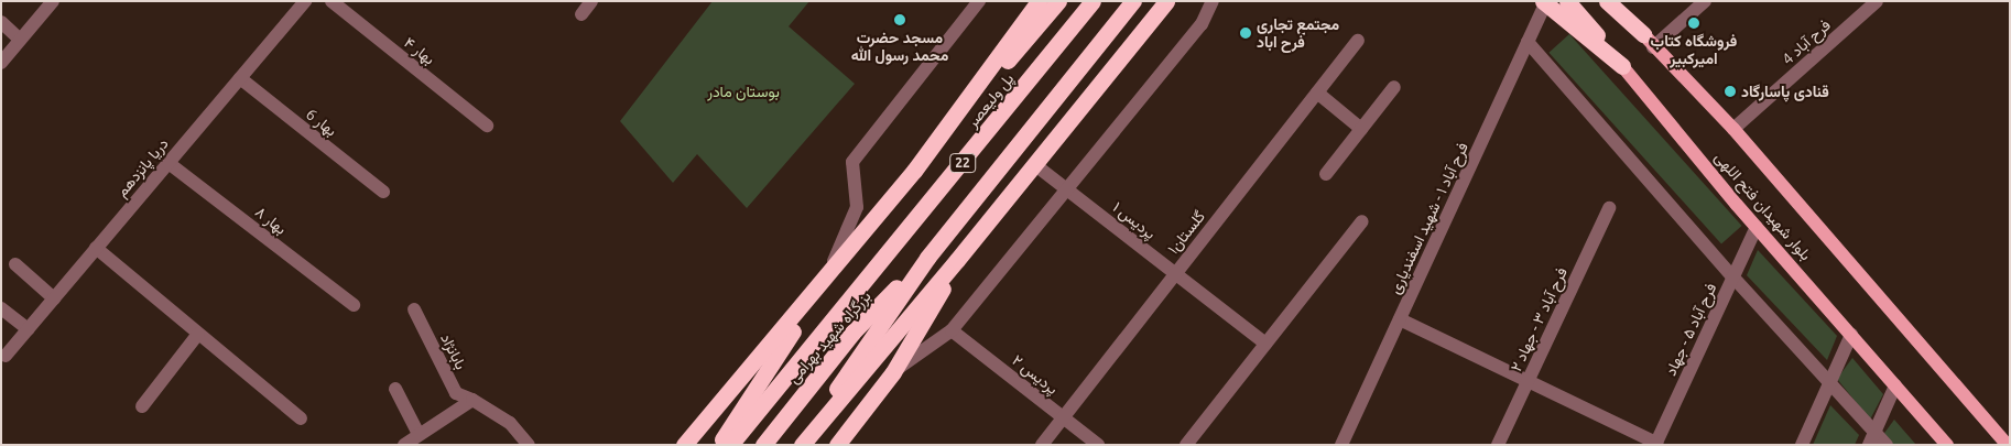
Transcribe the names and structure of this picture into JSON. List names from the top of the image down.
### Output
{
  "streets": {
    "highway": [
      "پل ولیعصر",
      "22",
      "بلوار شهیدان فتح اللهی",
      "بزرگراه شهید بهرامی"
    ],
    "street": [
      "فرح آباد 4",
      "بهار ۴",
      "بهار 6",
      "دریا پانزدهم",
      "فرح آباد ۱ - شهید اسفندیاری",
      "بهار ۸",
      "پردیس ۱",
      "گلستان۱",
      "فرح آباد ۳ - جهاد ۲",
      "فرح آباد ۵ - جهاد",
      "بابانژاد",
      "پردیس ۲"
    ]
  },
  "crossings": [
    ["فرح آباد 4", "بلوار شهیدان فتح اللهی"],
    ["پل ولیعصر", "بزرگراه شهید بهرامی"],
    ["بهار 6", "دریا پانزدهم"],
    ["22", "بزرگراه شهید بهرامی"],
    ["دریا پانزدهم", "بهار ۸"],
    ["بلوار شهیدان فتح اللهی", "فرح آباد ۱ - شهید اسفندیاری"],
    ["بلوار شهیدان فتح اللهی", "فرح آباد ۵ - جهاد"],
    ["پردیس ۱", "گلستان۱"],
    ["گلستان۱", "پردیس ۲"]
  ],
  "parks": ["بوستان مادر"],
  "places": [
    "مسجد حضرت محمد رسول الله",
    "فروشگاه کتاب امیرکبیر",
    "مجتمع تجاری فرح اباد",
    "قنادی پاسارگاد"
  ]
}
